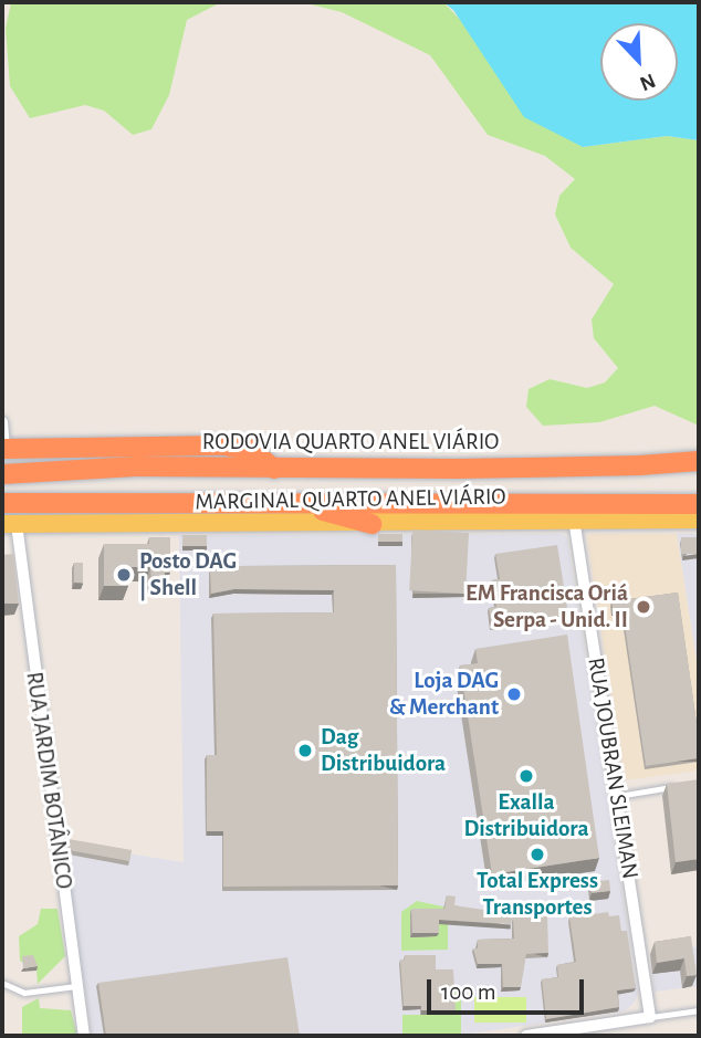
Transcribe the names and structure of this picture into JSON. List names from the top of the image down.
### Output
{
  "streets": {
    "highway": ["RODOVIA QUARTO ANEL VIÁRIO"],
    "main road": ["MARGINAL QUARTO ANEL VIÁRIO"],
    "street": ["RUA JOUBRAN SLEIMAN", "RUA JARDIM BOTÂNICO"]
  },
  "crossings": [
    ["MARGINAL QUARTO ANEL VIÁRIO", "RUA JOUBRAN SLEIMAN"],
    ["MARGINAL QUARTO ANEL VIÁRIO", "RUA JARDIM BOTÂNICO"]
  ],
  "places": [
    "Posto DAG | Shell",
    "EM Francisca Oriá Serpa - Unid. II",
    "Loja DAG & Merchant",
    "Dag Distribuidora",
    "Exalla Distribuidora",
    "Total Express Transportes"
  ],
  "scale_bar": "100 m",
  "north": "bottom right"
}
